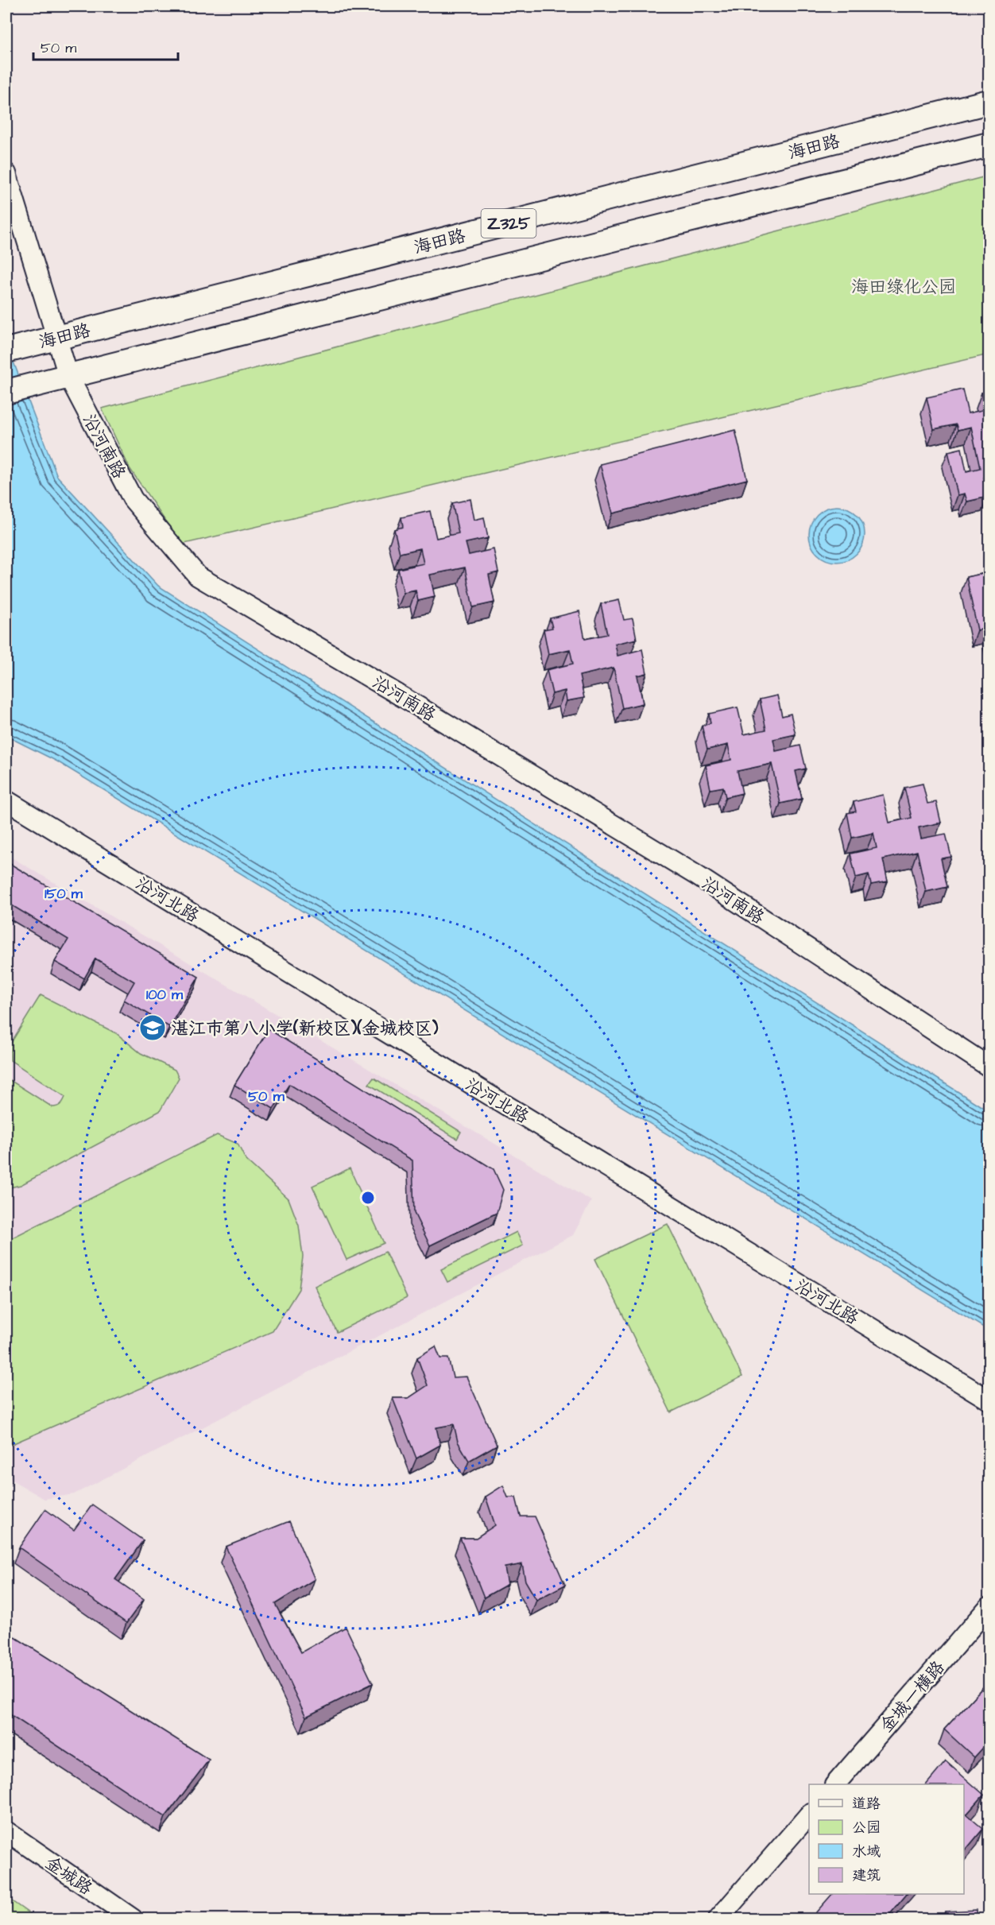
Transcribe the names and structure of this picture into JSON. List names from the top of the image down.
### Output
{
  "streets": {
    "main road": ["海田路", "Z325"],
    "street": [
      "沿河南路",
      "沿河北路",
      "金城一横路",
      "金城路"
    ]
  },
  "crossings": [
    ["海田路", "沿河南路"],
    ["Z325", "沿河南路"]
  ],
  "parks": ["海田绿化公园"],
  "places": {
    "school or university": ["湛江市第八小学(新校区)(金城校区)"]
  },
  "legend": [
    "道路",
    "公园",
    "水域",
    "建筑"
  ],
  "scale_bar": "50 m",
  "rings": ["150 m", "100 m", "50 m"]
}
